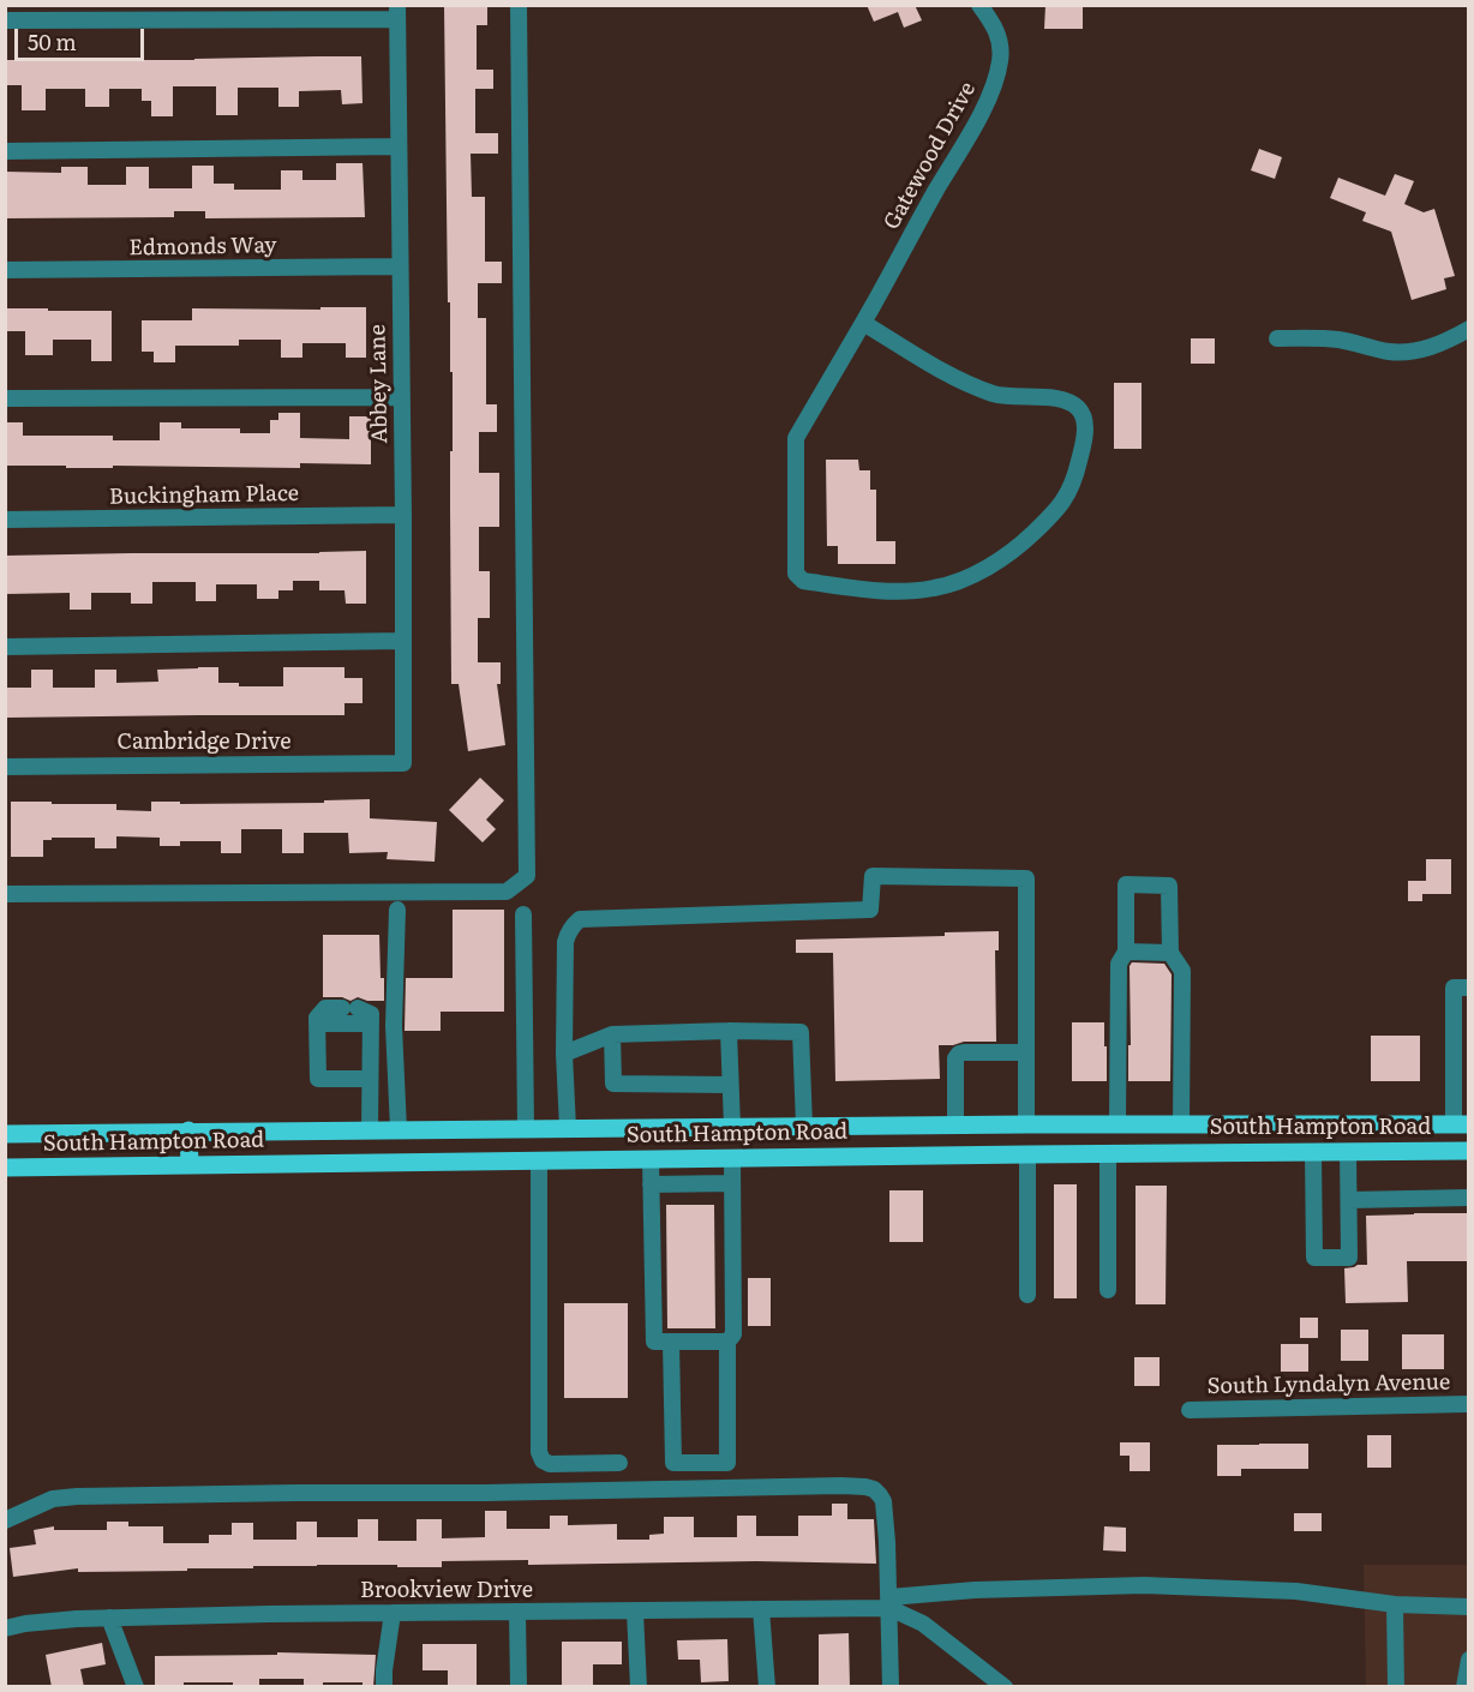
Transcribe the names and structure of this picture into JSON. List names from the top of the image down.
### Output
{
  "streets": {
    "main road": ["South Hampton Road"],
    "street": [
      "Gatewood Drive",
      "Edmonds Way",
      "Abbey Lane",
      "Buckingham Place",
      "Cambridge Drive",
      "South Lyndalyn Avenue",
      "Brookview Drive"
    ]
  },
  "crossings": [
    ["Edmonds Way", "Abbey Lane"],
    ["Abbey Lane", "Buckingham Place"],
    ["Abbey Lane", "Cambridge Drive"]
  ],
  "scale_bar": "50 m"
}
